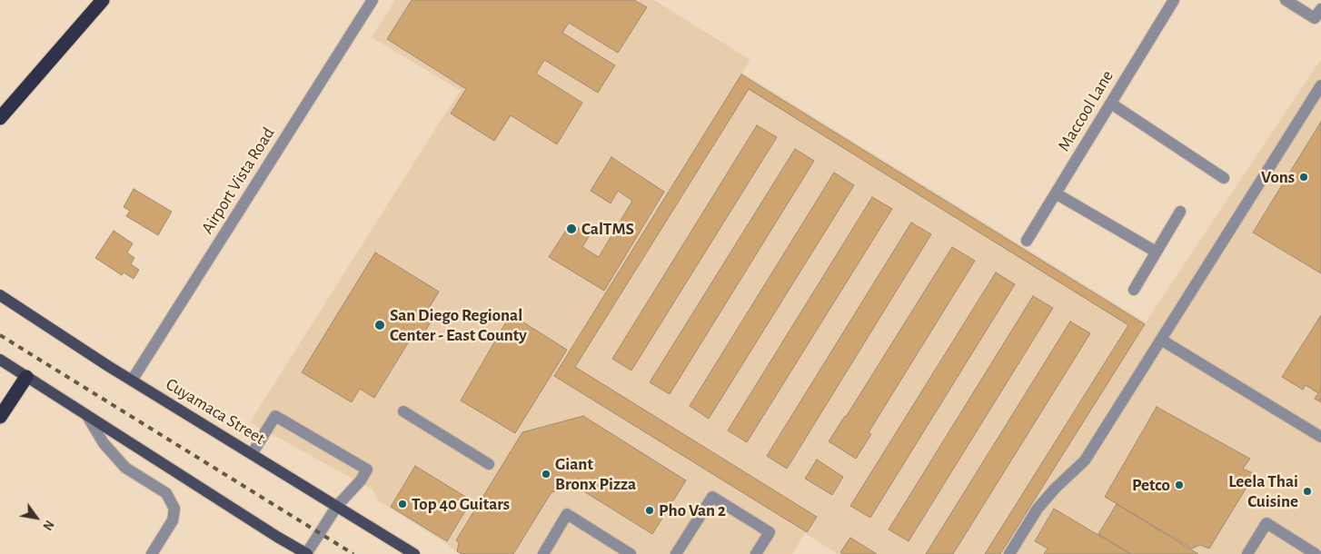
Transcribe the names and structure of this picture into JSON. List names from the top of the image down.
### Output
{
  "streets": {
    "main road": ["Cuyamaca Street"],
    "street": ["Maccool Lane", "Airport Vista Road"]
  },
  "crossings": [
    ["Airport Vista Road", "Cuyamaca Street"]
  ],
  "places": [
    "Vons",
    "CalTMS",
    "San Diego Regional Center - East County",
    "Giant Bronx Pizza",
    "Petco",
    "Leela Thai Cuisine",
    "Top 40 Guitars",
    "Pho Van 2"
  ],
  "north": "bottom right"
}
